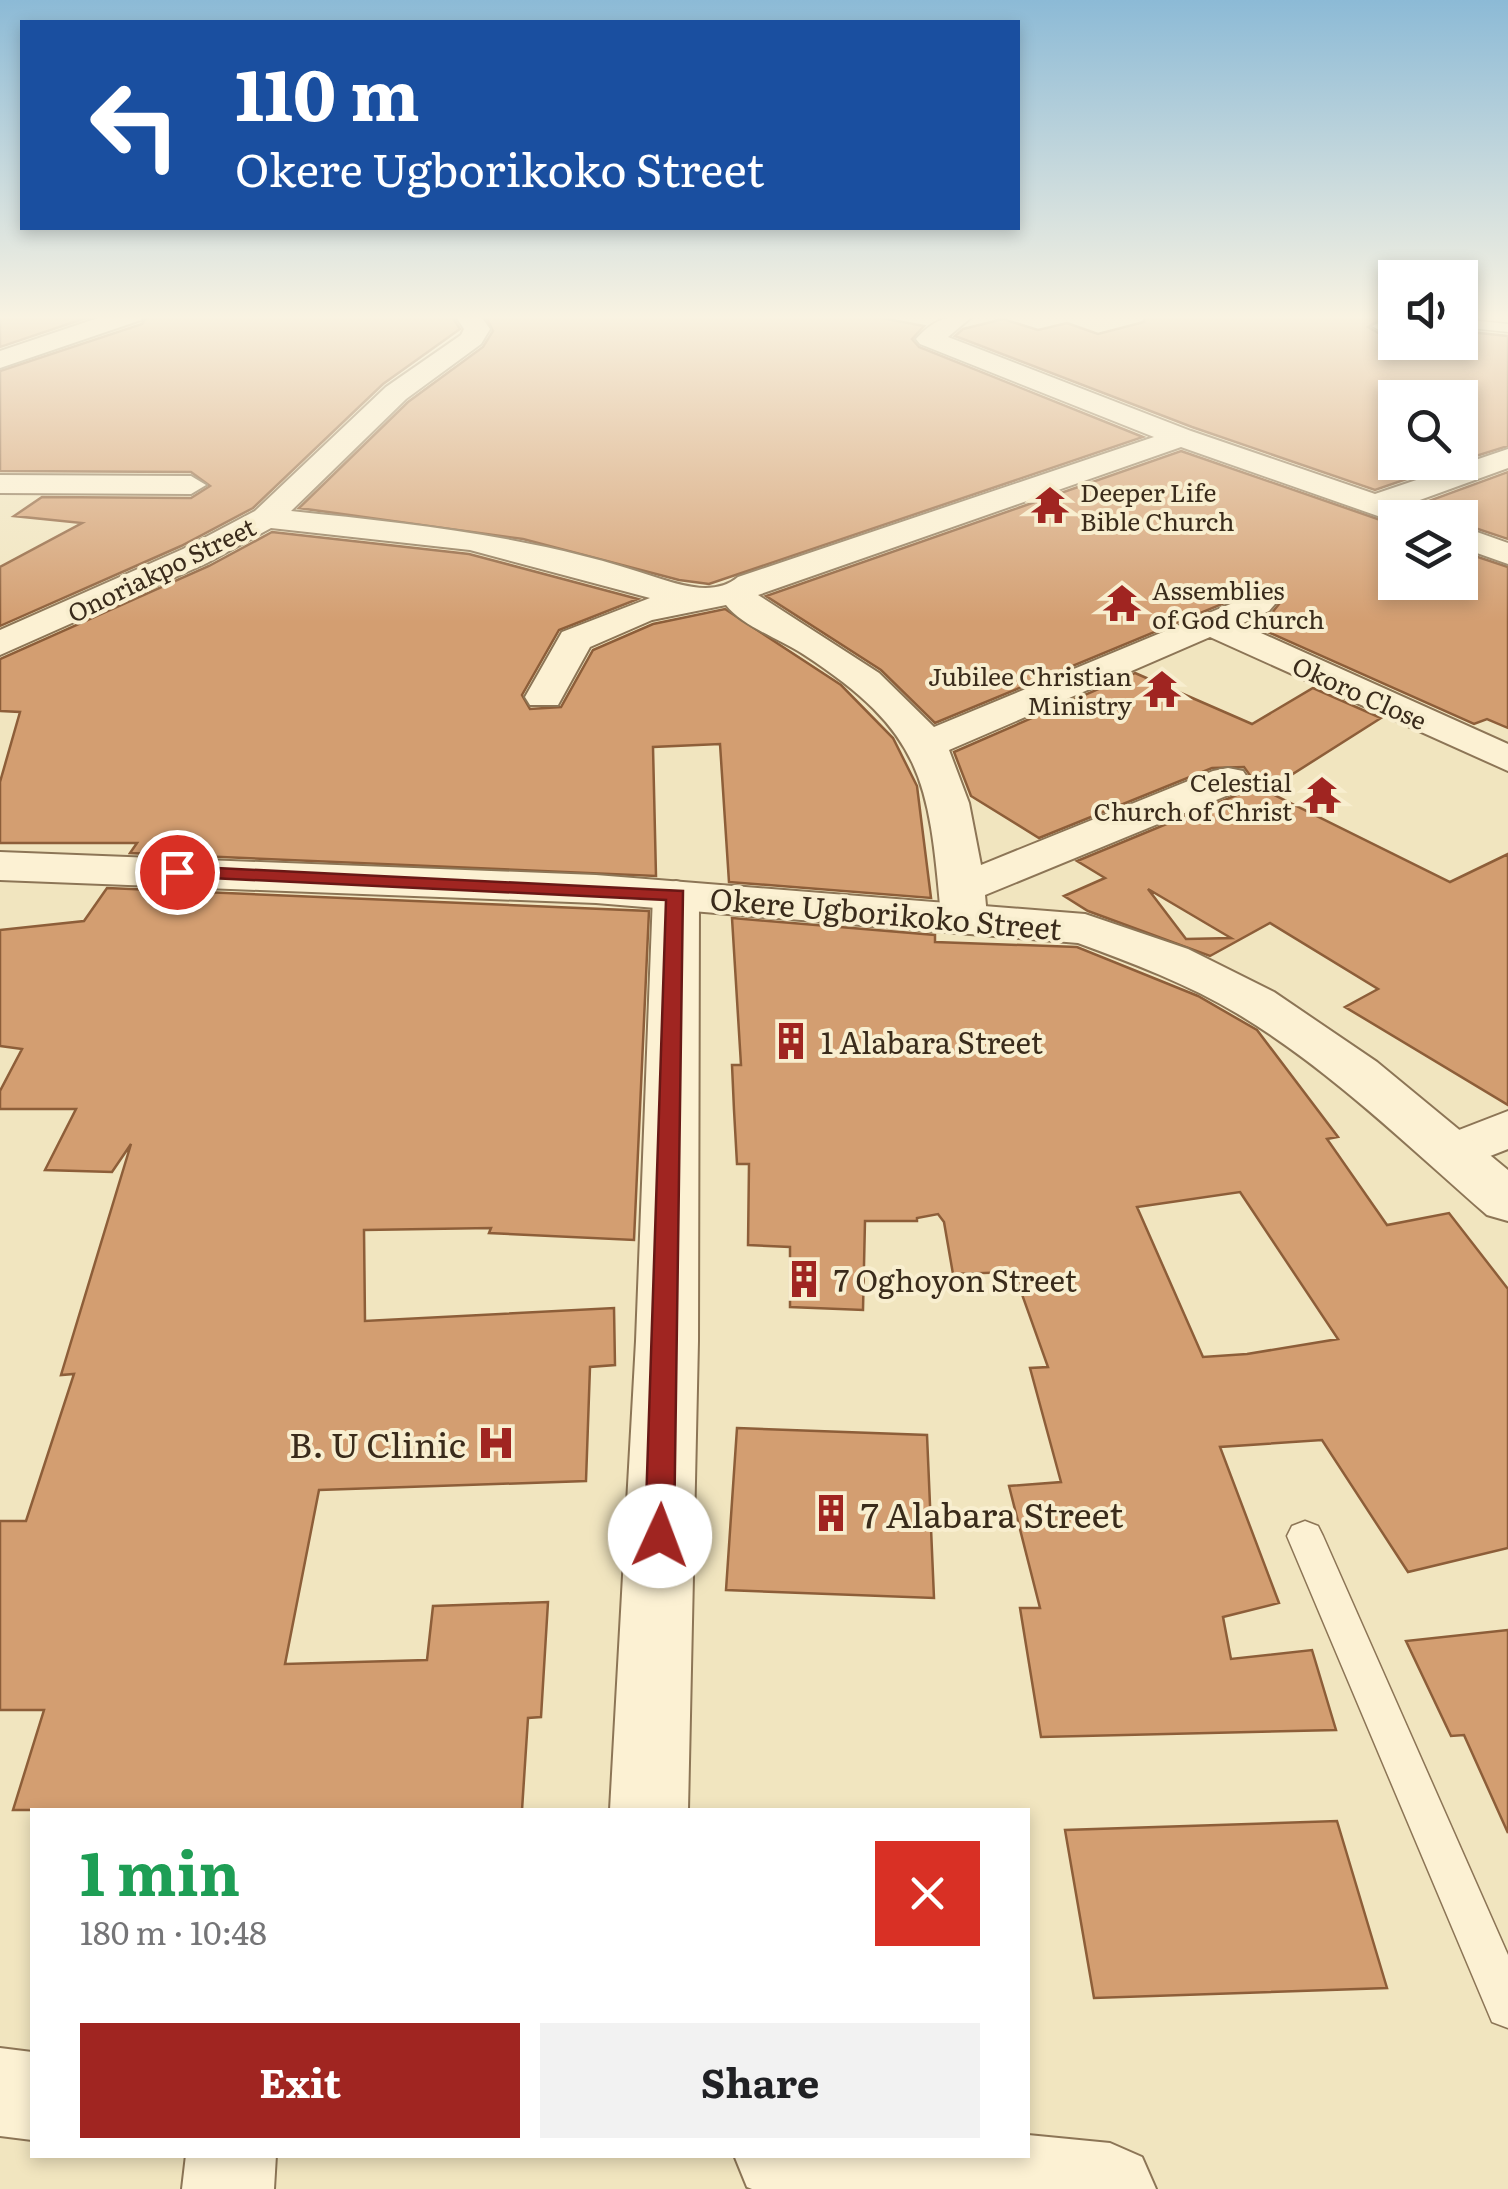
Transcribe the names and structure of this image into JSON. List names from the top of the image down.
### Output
{
  "streets": {
    "street": ["Onoriakpo Street", "Okoro Close", "Okere Ugborikoko Street"]
  },
  "places": {
    "temple": [
      "Deeper Life Bible Church",
      "Assemblies of God Church",
      "Jubilee Christian Ministry",
      "Celestial Church of Christ"
    ],
    "building": ["1 Alabara Street", "7 Oghoyon Street", "7 Alabara Street"],
    "hospital": ["B. U Clinic"]
  },
  "page": {
    "turn": ["110 m", "Okere Ugborikoko Street"],
    "heading": ["1 min", "180 m · 10:48"],
    "buttons": ["Exit", "Share"]
  }
}
